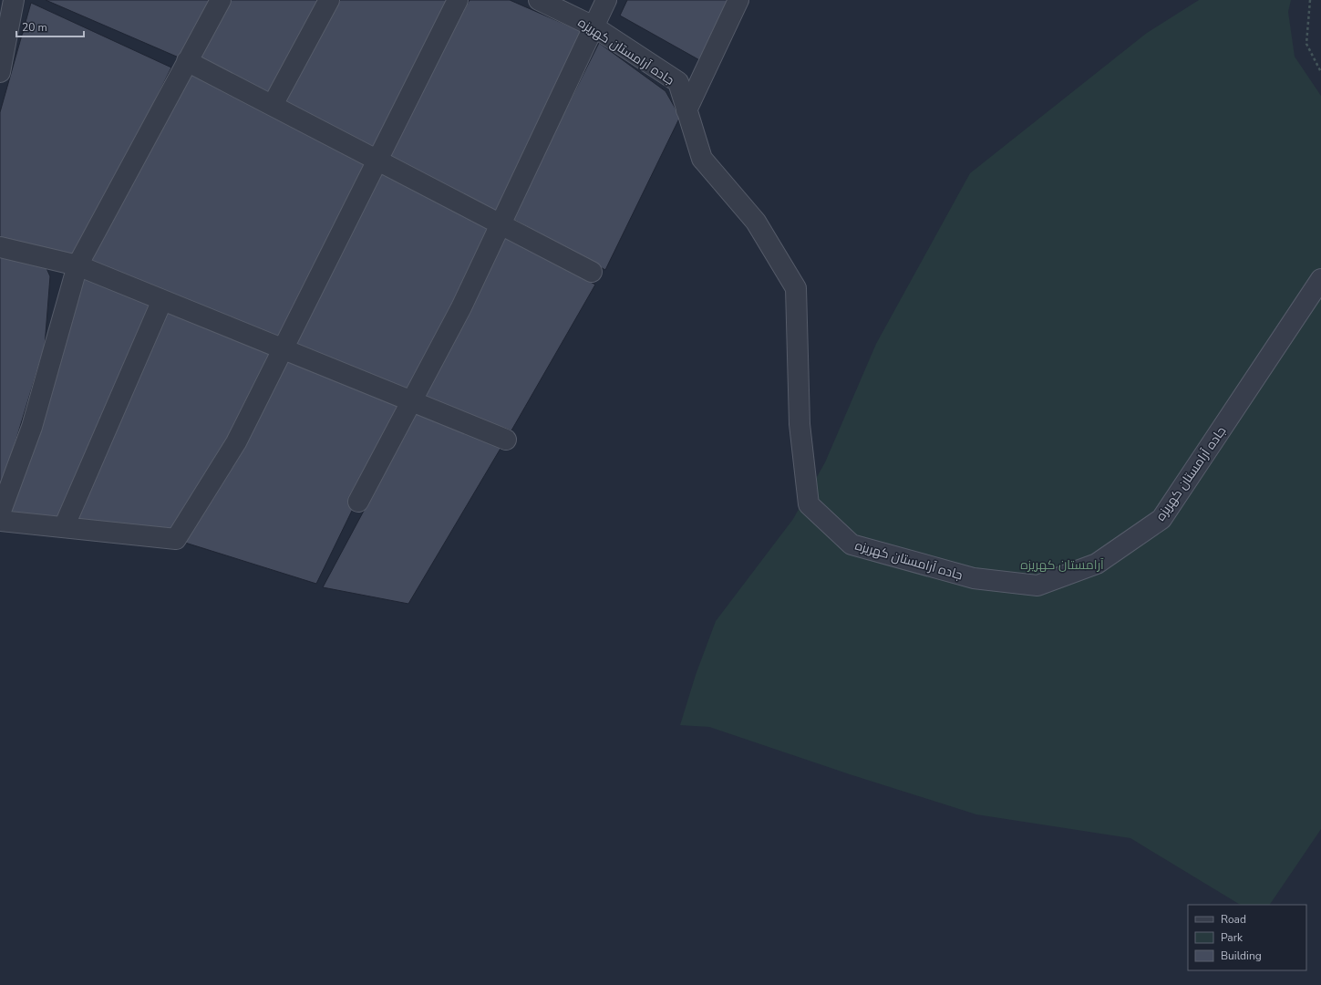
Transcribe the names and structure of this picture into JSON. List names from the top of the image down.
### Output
{
  "streets": {
    "street": ["جاده آرامستان کهریزه"]
  },
  "parks": ["آرامستان کهریزه"],
  "legend": ["Road", "Park", "Building"],
  "scale_bar": "20 m"
}
